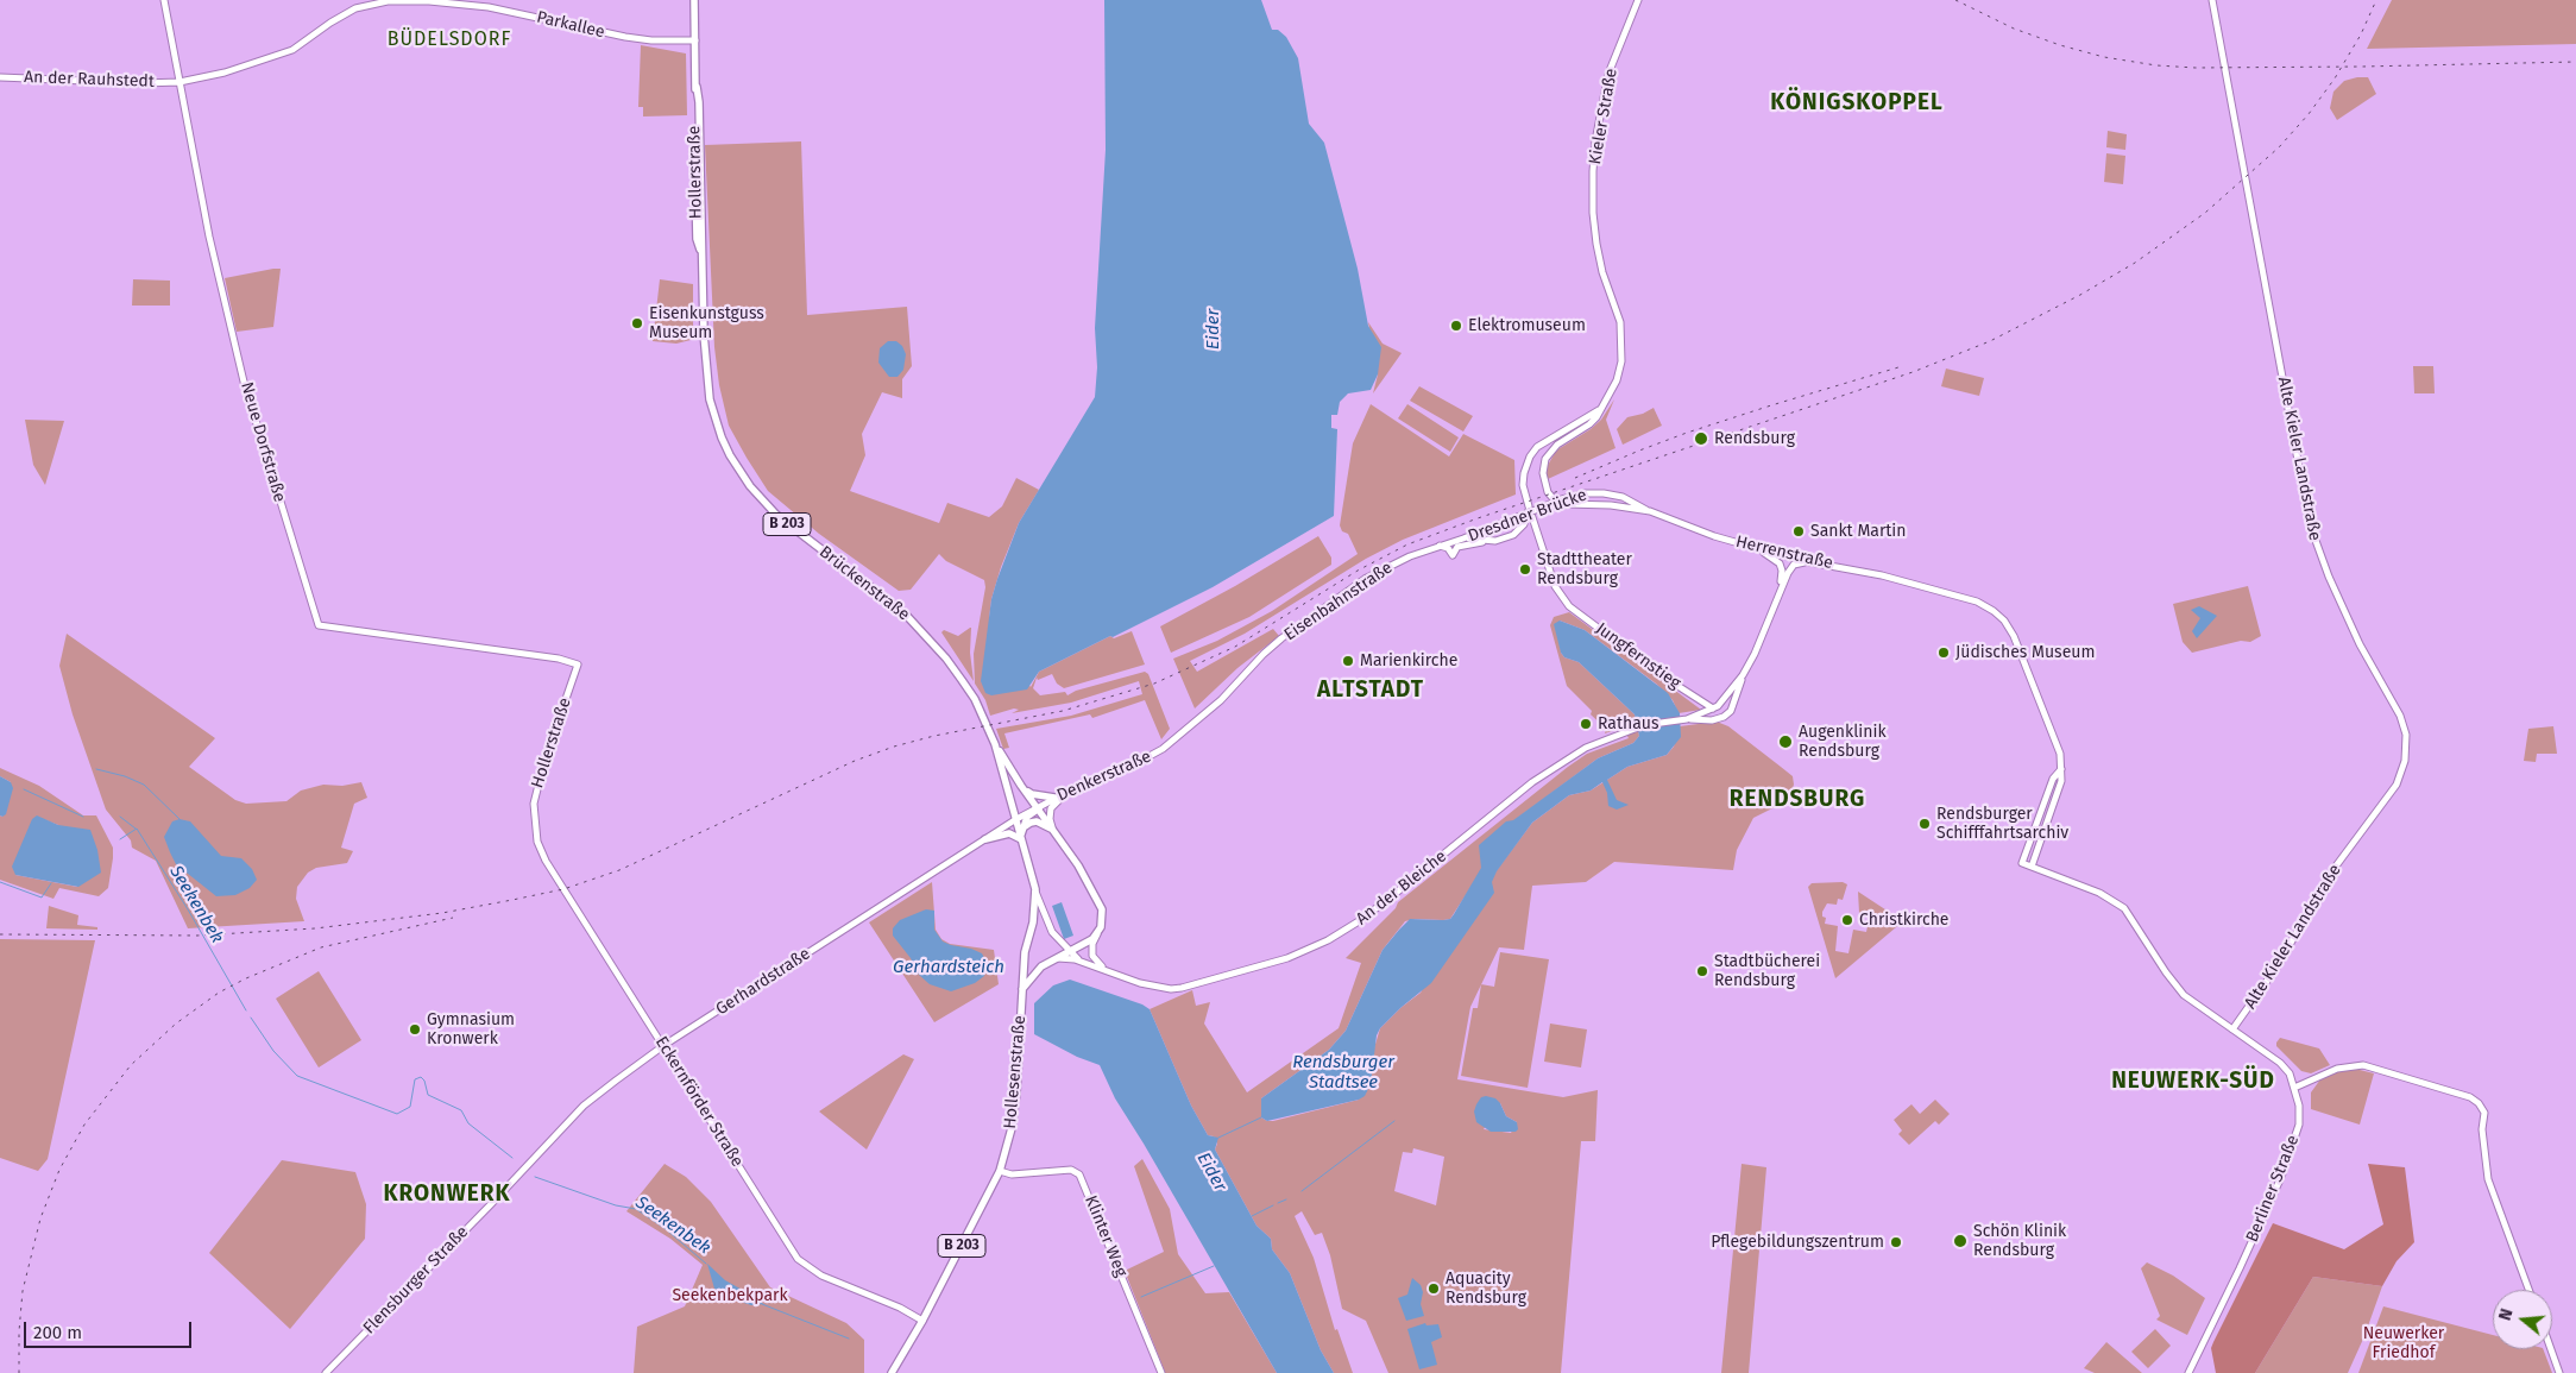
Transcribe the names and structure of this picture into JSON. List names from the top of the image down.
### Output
{
  "streets": {
    "main road": [
      "Parkallee",
      "An der Rauhstedt",
      "Kieler Straße",
      "Hollerstraße",
      "Neue Dorfstraße",
      "Alte Kieler Landstraße",
      "Dresdner Brücke",
      "B 203",
      "Herrenstraße",
      "Brückenstraße",
      "Eisenbahnstraße",
      "Jungfernstieg",
      "Denkerstraße",
      "An der Bleiche",
      "Gerhardstraße",
      "Hollesenstraße",
      "Eckernförder Straße",
      "Berliner Straße",
      "Klinter Weg",
      "Flensburger Straße"
    ]
  },
  "crossings": [
    ["Parkallee", "An der Rauhstedt"],
    ["Parkallee", "Hollerstraße"],
    ["Parkallee", "Neue Dorfstraße"],
    ["An der Rauhstedt", "Neue Dorfstraße"],
    ["Kieler Straße", "Herrenstraße"],
    ["Kieler Straße", "Jungfernstieg"],
    ["Hollerstraße", "Neue Dorfstraße"],
    ["Hollerstraße", "Brückenstraße"],
    ["Hollerstraße", "Eckernförder Straße"],
    ["Alte Kieler Landstraße", "Berliner Straße"],
    ["Dresdner Brücke", "Herrenstraße"],
    ["Dresdner Brücke", "Eisenbahnstraße"],
    ["B 203", "Brückenstraße"],
    ["B 203", "Denkerstraße"],
    ["B 203", "An der Bleiche"],
    ["B 203", "Hollesenstraße"],
    ["Herrenstraße", "Berliner Straße"],
    ["Brückenstraße", "Denkerstraße"],
    ["Eisenbahnstraße", "Denkerstraße"],
    ["Jungfernstieg", "An der Bleiche"],
    ["Denkerstraße", "Gerhardstraße"],
    ["An der Bleiche", "Hollesenstraße"],
    ["Gerhardstraße", "Eckernförder Straße"],
    ["Gerhardstraße", "Flensburger Straße"],
    ["Hollesenstraße", "Eckernförder Straße"],
    ["Hollesenstraße", "Klinter Weg"],
    ["Eckernförder Straße", "Flensburger Straße"]
  ],
  "districts": [
    "BÜDELSDORF",
    "KÖNIGSKOPPEL",
    "ALTSTADT",
    "RENDSBURG",
    "NEUWERK-SÜD",
    "KRONWERK"
  ],
  "water": [
    "Eider",
    "Seekenbek",
    "Gerhardsteich",
    "Rendsburger Stadtsee"
  ],
  "parks": ["Seekenbekpark", "Neuwerker Friedhof"],
  "places": [
    "Eisenkunstguss Museum",
    "Elektromuseum",
    "Rendsburg",
    "Sankt Martin",
    "Stadttheater Rendsburg",
    "Jüdisches Museum",
    "Marienkirche",
    "Rathaus",
    "Augenklinik Rendsburg",
    "Rendsburger Schifffahrtsarchiv",
    "Christkirche",
    "Stadtbücherei Rendsburg",
    "Gymnasium Kronwerk",
    "Schön Klinik Rendsburg",
    "Pflegebildungszentrum",
    "Aquacity Rendsburg"
  ],
  "scale_bar": "200 m",
  "north": "left"
}
